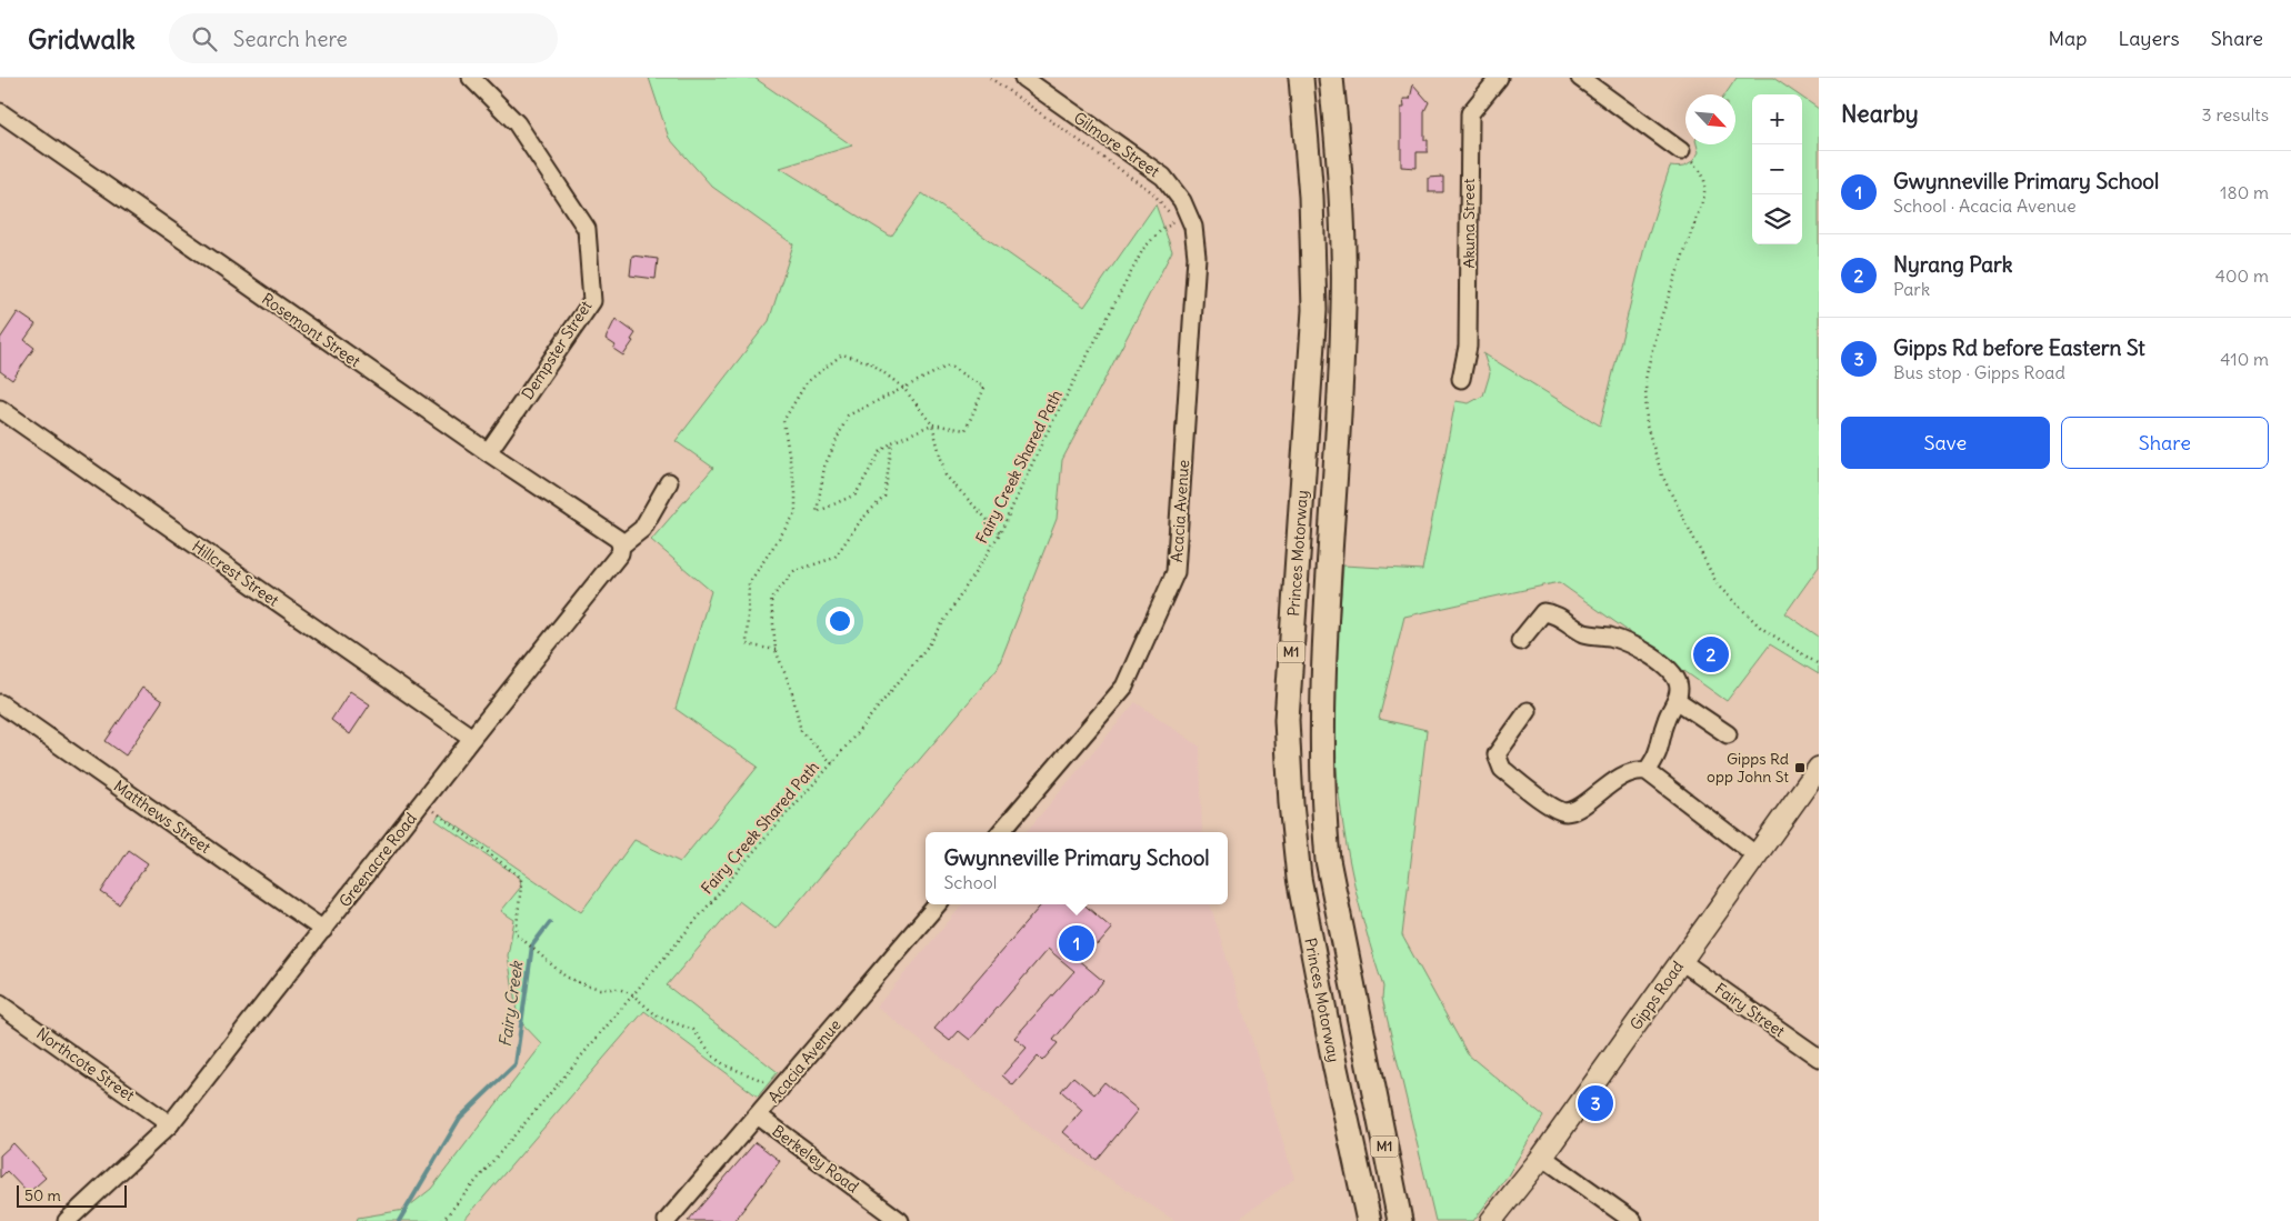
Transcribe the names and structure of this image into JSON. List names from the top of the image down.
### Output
{
  "streets": {
    "highway": ["Princes Motorway", "M1"],
    "main road": ["Gipps Road"],
    "street": [
      "Gilmore Street",
      "Akuna Street",
      "Rosemont Street",
      "Dempster Street",
      "Acacia Avenue",
      "Hillcrest Street",
      "Matthews Street",
      "Greenacre Road",
      "Fairy Street",
      "Northcote Street",
      "Berkeley Road"
    ],
    "path": ["Fairy Creek Shared Path"]
  },
  "crossings": [
    ["Gilmore Street", "Acacia Avenue"],
    ["Rosemont Street", "Dempster Street"],
    ["Rosemont Street", "Greenacre Road"],
    ["Acacia Avenue", "Berkeley Road"],
    ["Hillcrest Street", "Greenacre Road"],
    ["Matthews Street", "Greenacre Road"],
    ["Greenacre Road", "Northcote Street"],
    ["Gipps Road", "Fairy Street"]
  ],
  "water": ["Fairy Creek"],
  "places": {
    "transit": ["Gipps Rd opp John St"]
  },
  "scale_bar": "50 m",
  "north": "bottom right",
  "page": {
    "header": "Gridwalk",
    "search": "Search here",
    "nav": ["Map", "Layers", "Share"],
    "heading": ["Nearby", "3 results"],
    "map_buttons": ["+", "−"],
    "list": [
      {
        "mark": "1",
        "name": "Gwynneville Primary School",
        "note": "School · Acacia Avenue",
        "value": "180 m"
      },
      {
        "mark": "2",
        "name": "Nyrang Park",
        "note": "Park",
        "value": "400 m"
      },
      {
        "mark": "3",
        "name": "Gipps Rd before Eastern St",
        "note": "Bus stop · Gipps Road",
        "value": "410 m"
      }
    ],
    "buttons": ["Save", "Share"],
    "pins": ["2", "1", "3"],
    "popup": ["Gwynneville Primary School", "School"],
    "scale": "50 m"
  }
}
